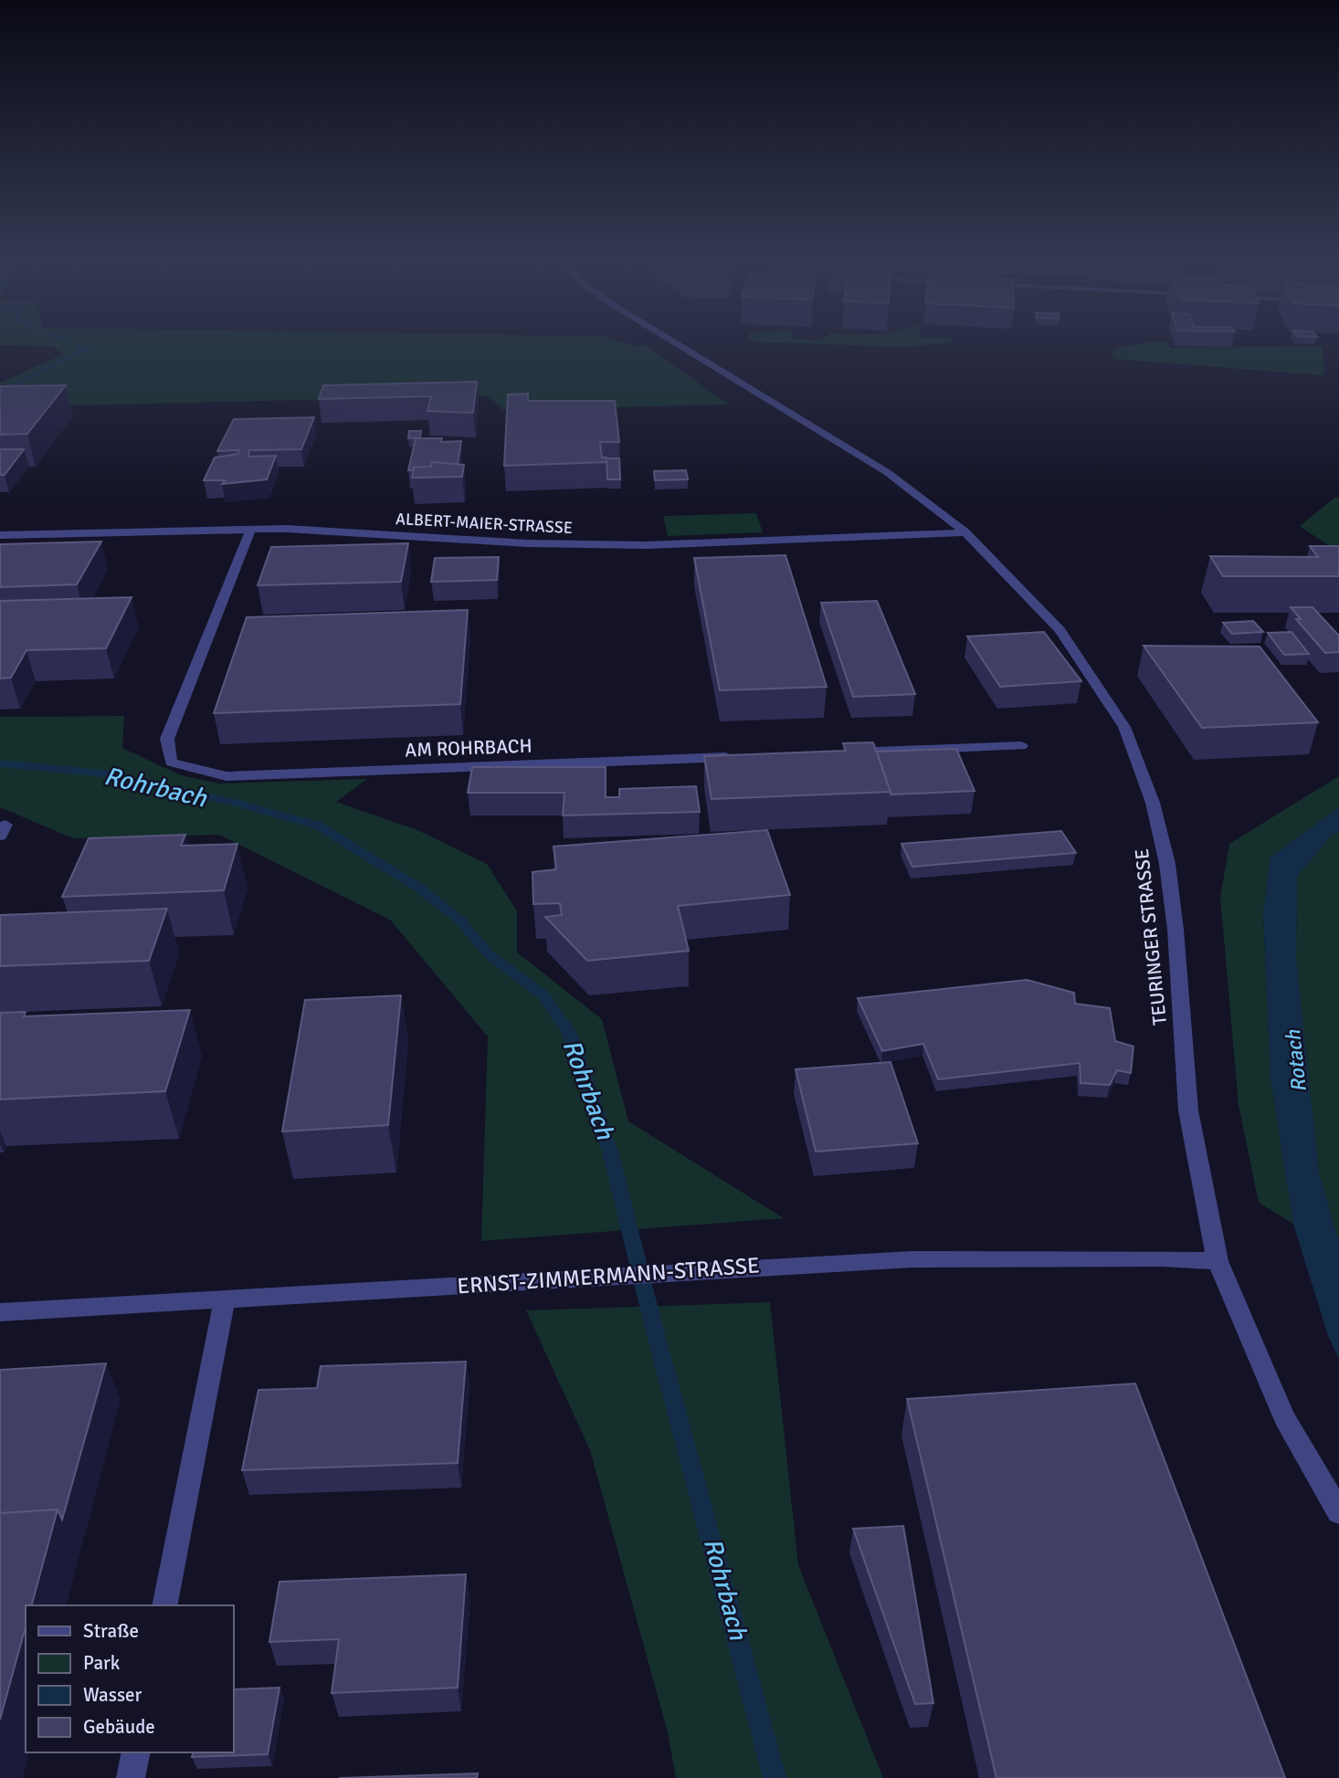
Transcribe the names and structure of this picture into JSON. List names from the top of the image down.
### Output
{
  "streets": {
    "street": [
      "ALBERT-MAIER-STRASSE",
      "AM ROHRBACH",
      "TEURINGER STRASSE",
      "ERNST-ZIMMERMANN-STRASSE"
    ]
  },
  "crossings": [
    ["ALBERT-MAIER-STRASSE", "AM ROHRBACH"],
    ["ALBERT-MAIER-STRASSE", "TEURINGER STRASSE"],
    ["TEURINGER STRASSE", "ERNST-ZIMMERMANN-STRASSE"]
  ],
  "water": ["Rohrbach", "Rotach"],
  "legend": [
    "Straße",
    "Park",
    "Wasser",
    "Gebäude"
  ]
}
